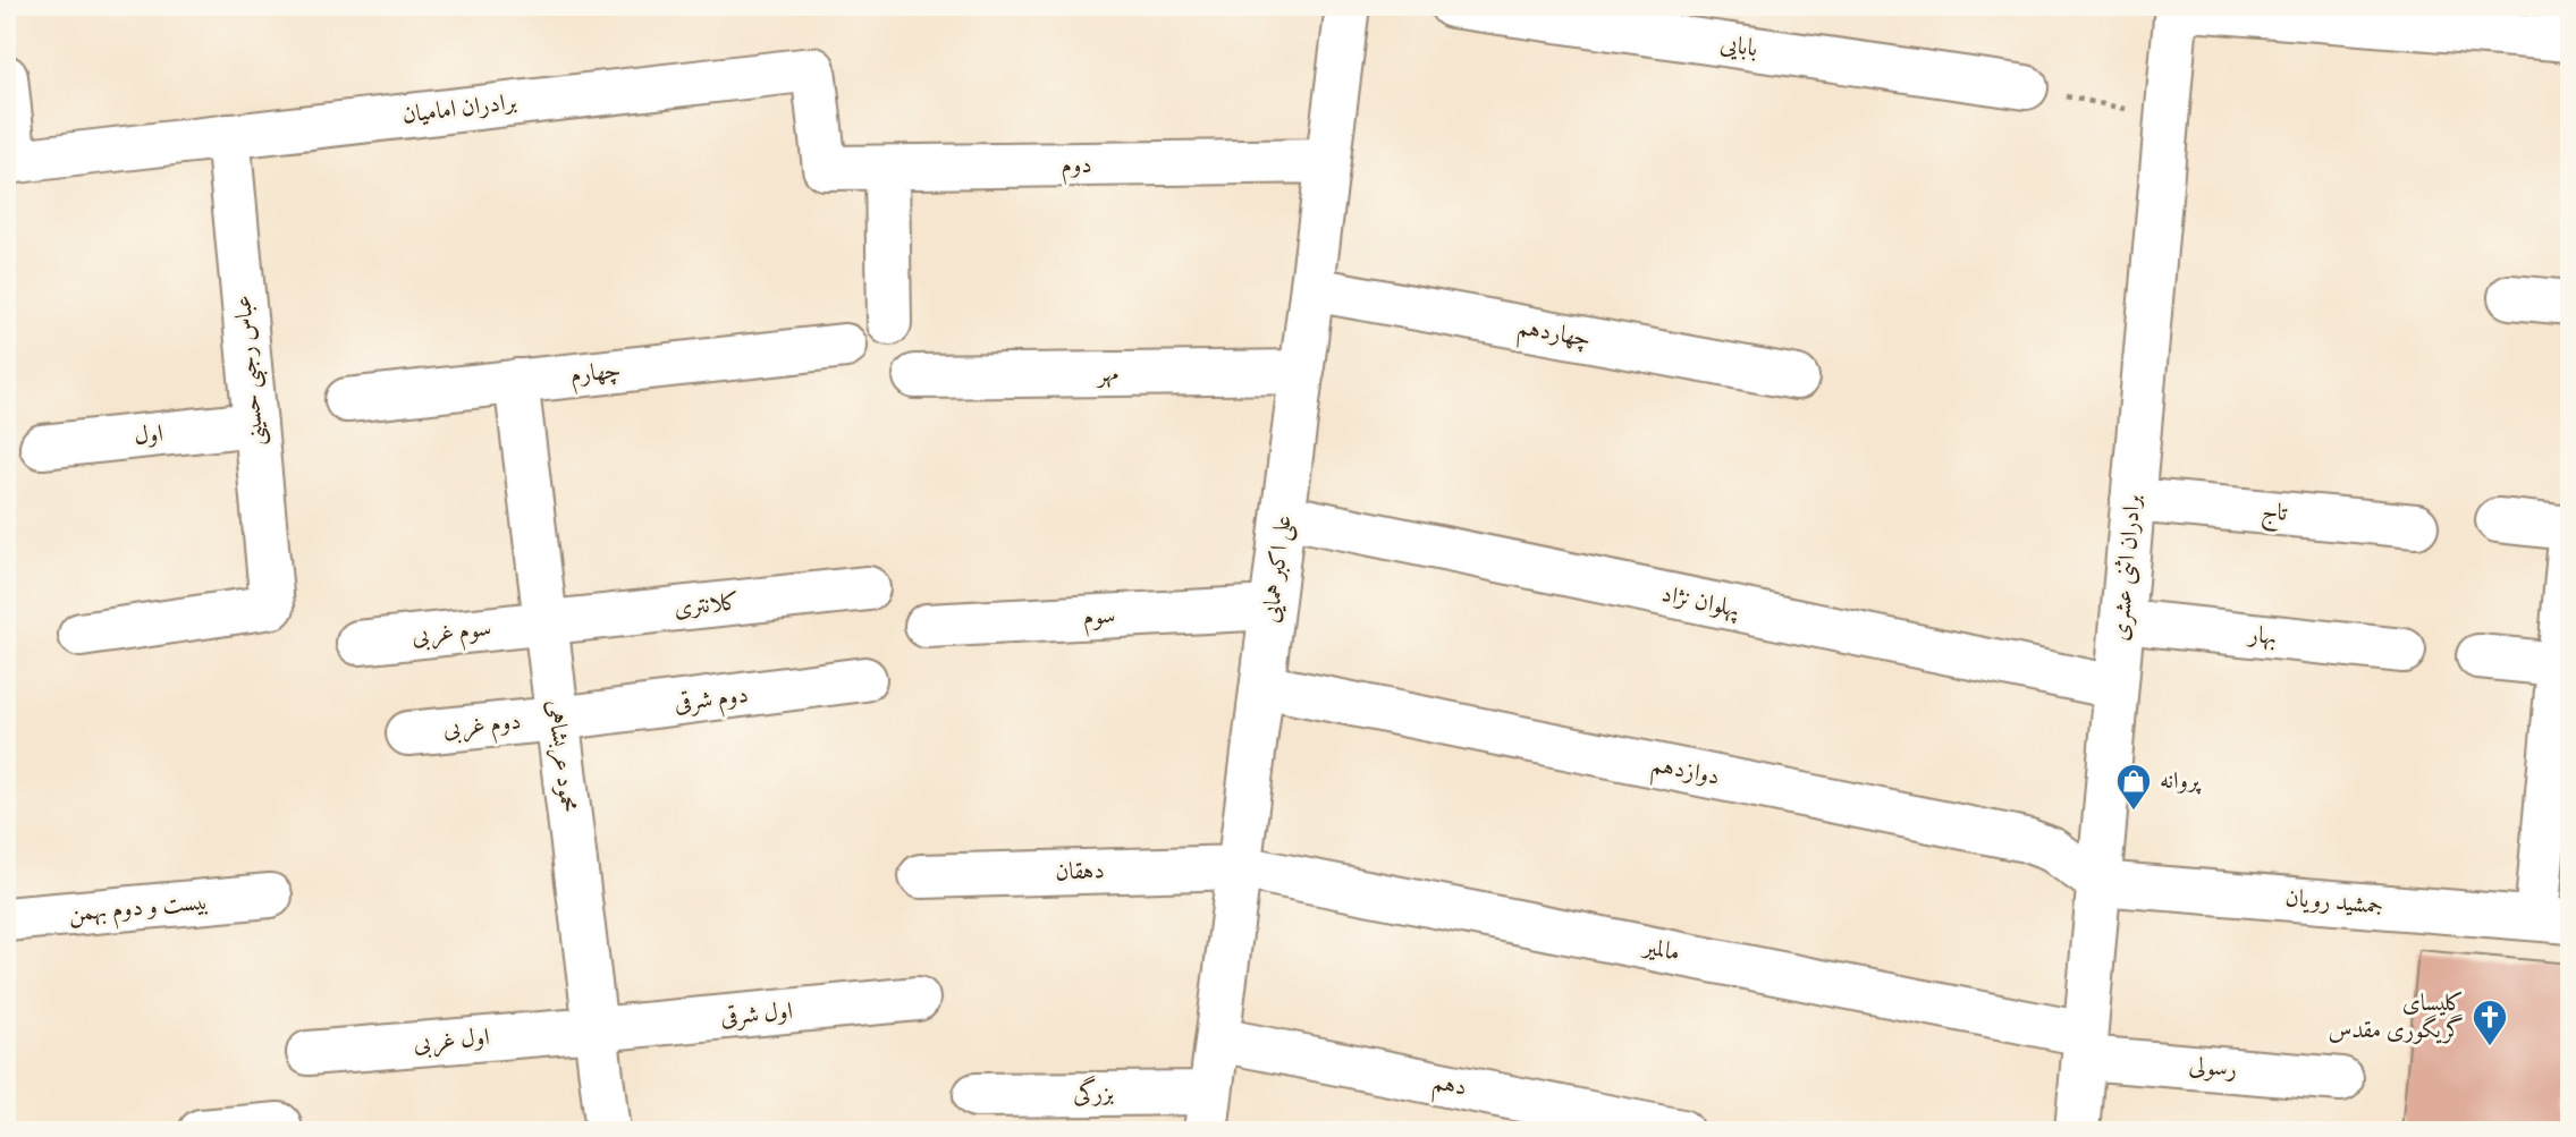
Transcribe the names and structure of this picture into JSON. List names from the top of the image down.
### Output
{
  "streets": {
    "street": [
      "بابایی",
      "برادران امامیان",
      "دوم",
      "چهاردهم",
      "عباس رجبی حسینی",
      "چهارم",
      "مهر",
      "اول",
      "تاج",
      "برادران اثنی عشری",
      "علی اکبر همایی",
      "پهلوان نژاد",
      "کلانتری",
      "سوم",
      "سوم غربی",
      "بهار",
      "دوم شرقی",
      "دوم غربی",
      "محمود عربشاهی",
      "دوازدهم",
      "دهقان",
      "جمشید رویان",
      "بیست و دوم بهمن",
      "مالمیر",
      "اول شرقی",
      "اول غربی",
      "رسولی",
      "دهم",
      "بزرگی"
    ]
  },
  "crossings": [
    ["برادران امامیان", "دوم"],
    ["برادران امامیان", "عباس رجبی حسینی"],
    ["دوم", "علی اکبر همایی"],
    ["چهاردهم", "علی اکبر همایی"],
    ["عباس رجبی حسینی", "اول"],
    ["چهارم", "محمود عربشاهی"],
    ["مهر", "علی اکبر همایی"],
    ["تاج", "برادران اثنی عشری"],
    ["برادران اثنی عشری", "پهلوان نژاد"],
    ["برادران اثنی عشری", "بهار"],
    ["برادران اثنی عشری", "دوازدهم"],
    ["برادران اثنی عشری", "جمشید رویان"],
    ["برادران اثنی عشری", "مالمیر"],
    ["برادران اثنی عشری", "رسولی"],
    ["علی اکبر همایی", "پهلوان نژاد"],
    ["علی اکبر همایی", "سوم"],
    ["علی اکبر همایی", "دوازدهم"],
    ["علی اکبر همایی", "دهقان"],
    ["علی اکبر همایی", "مالمیر"],
    ["علی اکبر همایی", "دهم"],
    ["علی اکبر همایی", "بزرگی"],
    ["کلانتری", "سوم غربی"],
    ["کلانتری", "محمود عربشاهی"],
    ["سوم غربی", "محمود عربشاهی"],
    ["دوم شرقی", "دوم غربی"],
    ["دوم شرقی", "محمود عربشاهی"],
    ["دوم غربی", "محمود عربشاهی"],
    ["محمود عربشاهی", "اول شرقی"],
    ["محمود عربشاهی", "اول غربی"],
    ["دوازدهم", "جمشید رویان"],
    ["دهقان", "مالمیر"],
    ["مالمیر", "رسولی"],
    ["اول شرقی", "اول غربی"]
  ],
  "places": {
    "shop": ["پروانه"],
    "church": ["کلیسای گریگوری مقدس"]
  }
}
